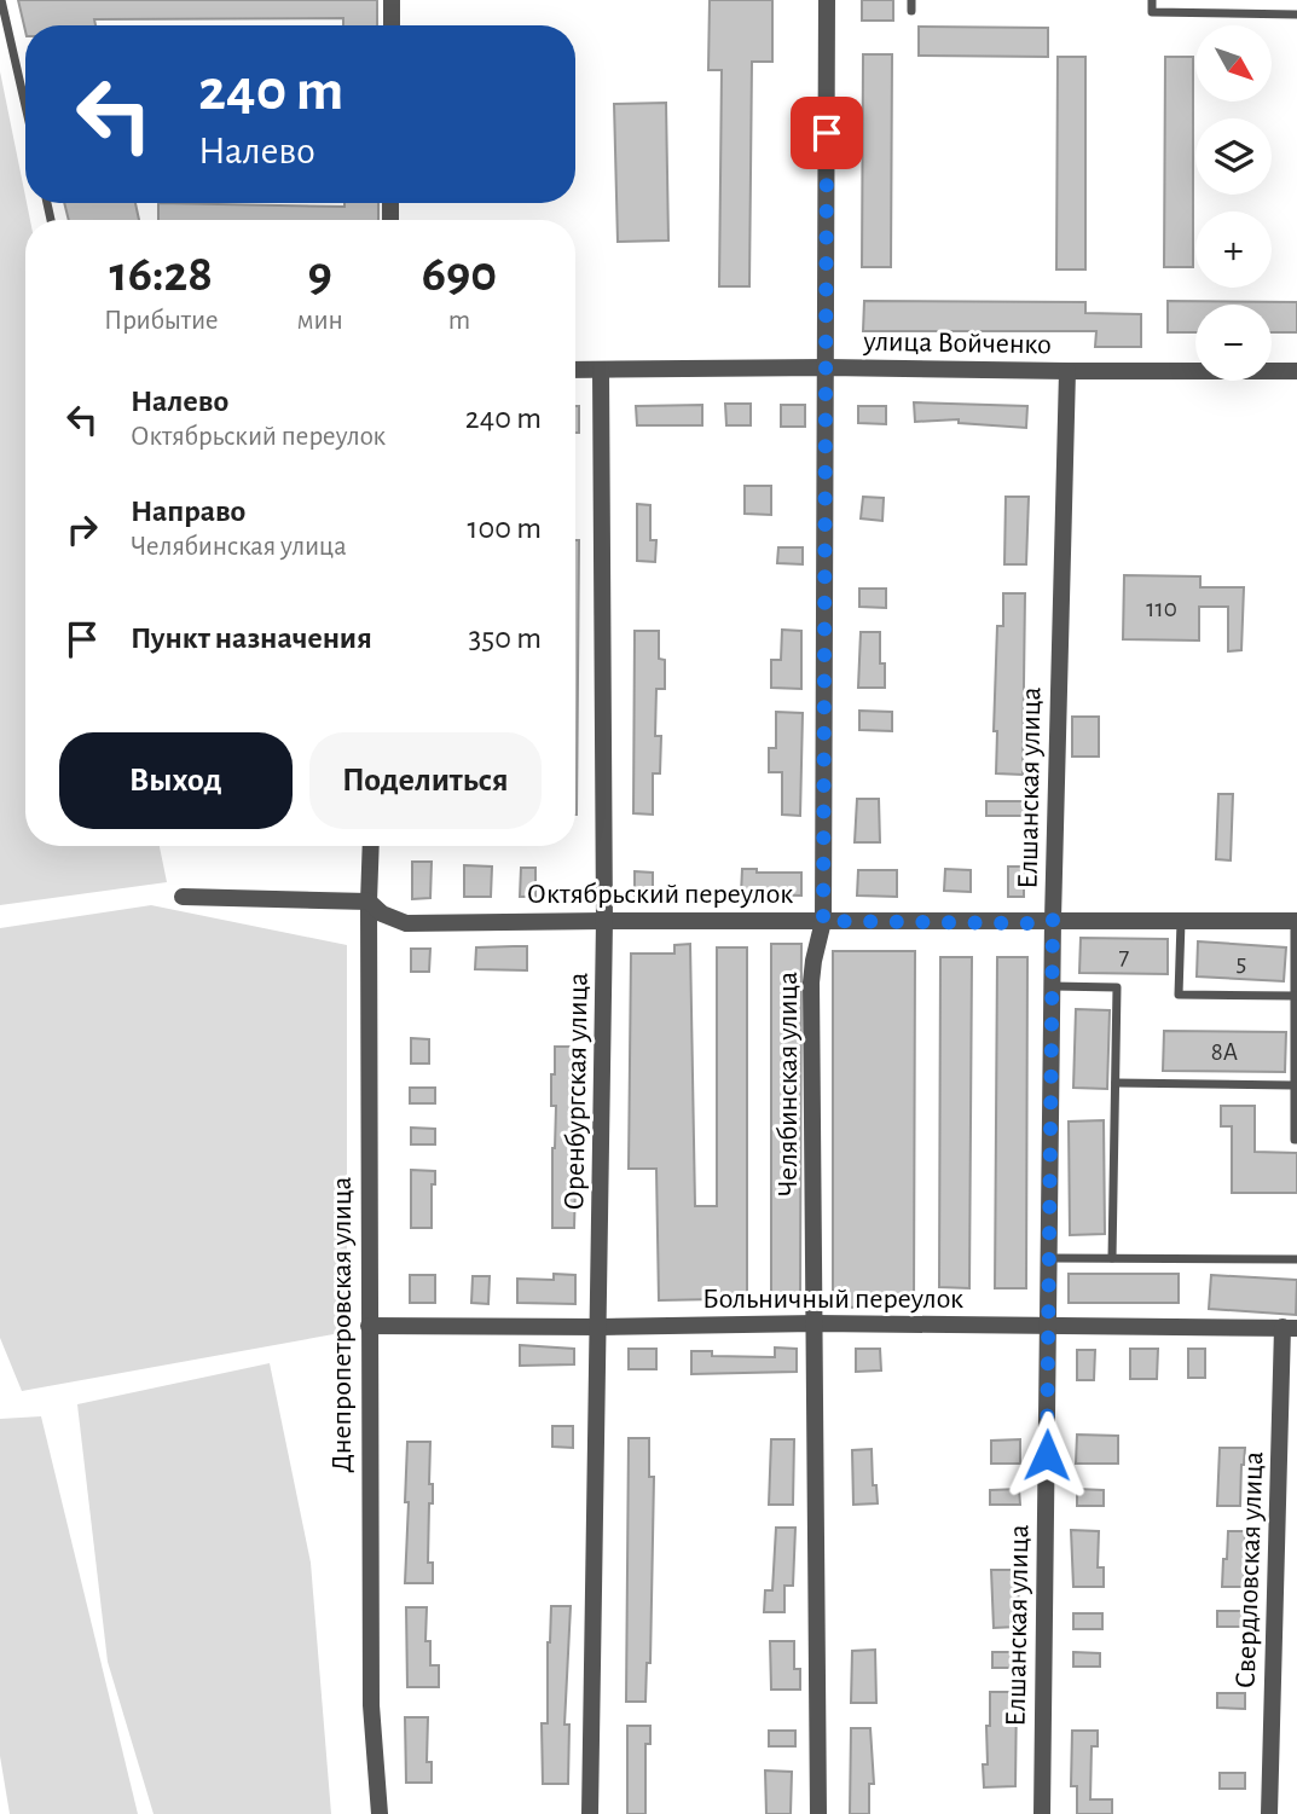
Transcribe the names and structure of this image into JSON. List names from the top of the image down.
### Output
{
  "streets": {
    "street": [
      "улица Войченко",
      "Елшанская улица",
      "Октябрьский переулок",
      "Челябинская улица",
      "Оренбургская улица",
      "Больничный переулок",
      "Днепропетровская улица",
      "Свердловская улица"
    ]
  },
  "crossings": [
    ["улица Войченко", "Елшанская улица"],
    ["улица Войченко", "Челябинская улица"],
    ["улица Войченко", "Оренбургская улица"],
    ["Елшанская улица", "Октябрьский переулок"],
    ["Елшанская улица", "Больничный переулок"],
    ["Октябрьский переулок", "Челябинская улица"],
    ["Октябрьский переулок", "Оренбургская улица"],
    ["Октябрьский переулок", "Днепропетровская улица"],
    ["Челябинская улица", "Больничный переулок"],
    ["Оренбургская улица", "Больничный переулок"],
    ["Больничный переулок", "Днепропетровская улица"],
    ["Больничный переулок", "Свердловская улица"]
  ],
  "house_numbers": [
    "110",
    "7",
    "5",
    "8А"
  ],
  "north": "bottom right",
  "page": {
    "map_buttons": ["+", "−"],
    "turn": ["240 m", "Налево"],
    "eta": [
      "16:28",
      "Прибытие",
      "9",
      "мин",
      "690",
      "m"
    ],
    "list": [
      {
        "name": "Налево",
        "note": "Октябрьский переулок",
        "value": "240 m"
      },
      {
        "name": "Направо",
        "note": "Челябинская улица",
        "value": "100 m"
      },
      {
        "name": "Пункт назначения",
        "value": "350 m"
      }
    ],
    "buttons": ["Выход", "Поделиться"]
  }
}
